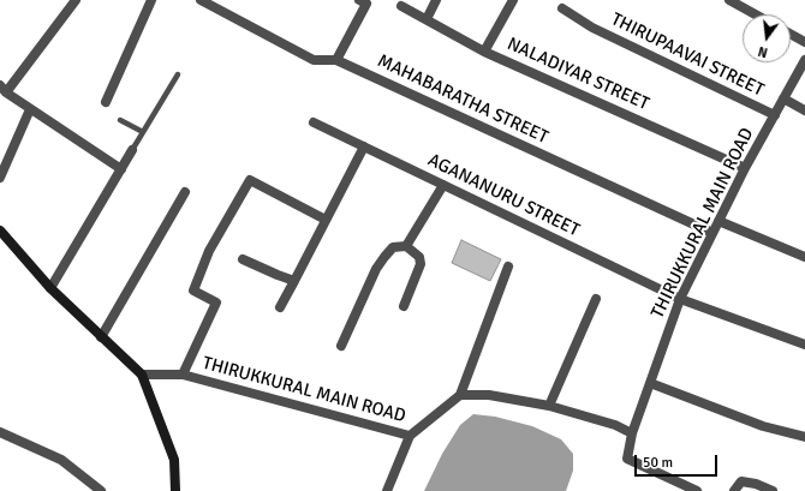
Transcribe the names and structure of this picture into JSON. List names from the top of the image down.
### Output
{
  "streets": {
    "street": [
      "THIRUPAAVAI STREET",
      "NALADIYAR STREET",
      "MAHABARATHA STREET",
      "AGANANURU STREET",
      "THIRUKKURAL MAIN ROAD"
    ]
  },
  "crossings": [
    ["THIRUPAAVAI STREET", "THIRUKKURAL MAIN ROAD"],
    ["NALADIYAR STREET", "THIRUKKURAL MAIN ROAD"],
    ["MAHABARATHA STREET", "THIRUKKURAL MAIN ROAD"],
    ["AGANANURU STREET", "THIRUKKURAL MAIN ROAD"]
  ],
  "scale_bar": "50 m",
  "north": "bottom"
}
